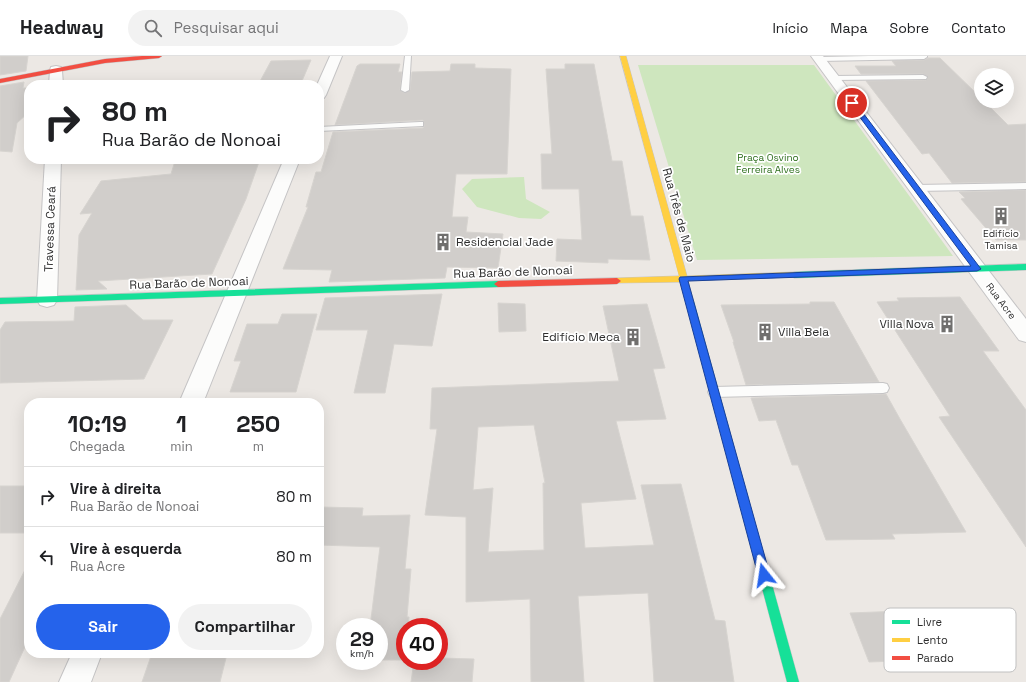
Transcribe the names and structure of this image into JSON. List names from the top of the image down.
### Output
{
  "streets": {
    "street": [
      "Rua Três de Maio",
      "Travessa Ceará",
      "Rua Barão de Nonoai",
      "Rua Acre"
    ]
  },
  "crossings": [
    ["Rua Três de Maio", "Rua Barão de Nonoai"],
    ["Travessa Ceará", "Rua Barão de Nonoai"],
    ["Rua Barão de Nonoai", "Rua Acre"]
  ],
  "parks": ["Praça Osvino Ferreira Alves"],
  "places": {
    "building": [
      "Edifício Tamisa",
      "Residencial Jade",
      "Villa Nova",
      "Villa Bela",
      "Edifício Meca"
    ]
  },
  "legend": ["Livre", "Lento", "Parado"],
  "page": {
    "header": "Headway",
    "search": "Pesquisar aqui",
    "nav": [
      "Início",
      "Mapa",
      "Sobre",
      "Contato"
    ],
    "turn": ["80 m", "Rua Barão de Nonoai"],
    "eta": [
      "10:19",
      "Chegada",
      "1",
      "min",
      "250",
      "m"
    ],
    "list": [
      {
        "name": "Vire à direita",
        "note": "Rua Barão de Nonoai",
        "value": "80 m"
      },
      {
        "name": "Vire à esquerda",
        "note": "Rua Acre",
        "value": "80 m"
      }
    ],
    "buttons": ["Sair", "Compartilhar"],
    "speed": "29 km/h",
    "limit": "40"
  }
}
